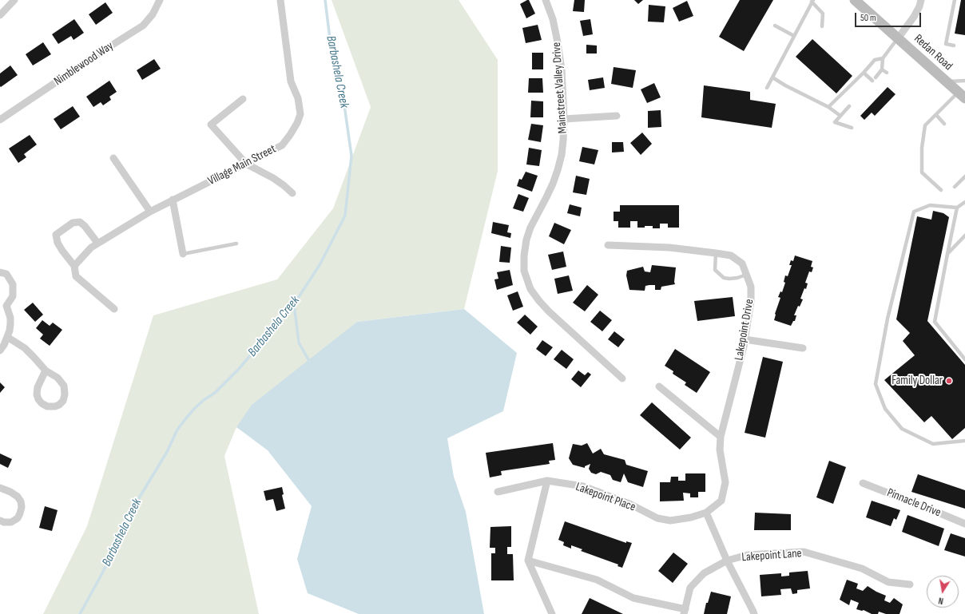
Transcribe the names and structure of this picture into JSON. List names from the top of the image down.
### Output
{
  "streets": {
    "main road": ["Redan Road"],
    "street": [
      "Nimblewood Way",
      "Mainstreet Valley Drive",
      "Village Main Street",
      "Lakepoint Drive",
      "Lakepoint Place",
      "Pinnacle Drive",
      "Lakepoint Lane"
    ]
  },
  "crossings": [
    ["Lakepoint Drive", "Lakepoint Place"]
  ],
  "water": ["Barbashela Creek"],
  "places": ["Family Dollar"],
  "scale_bar": "50 m",
  "north": "bottom"
}
